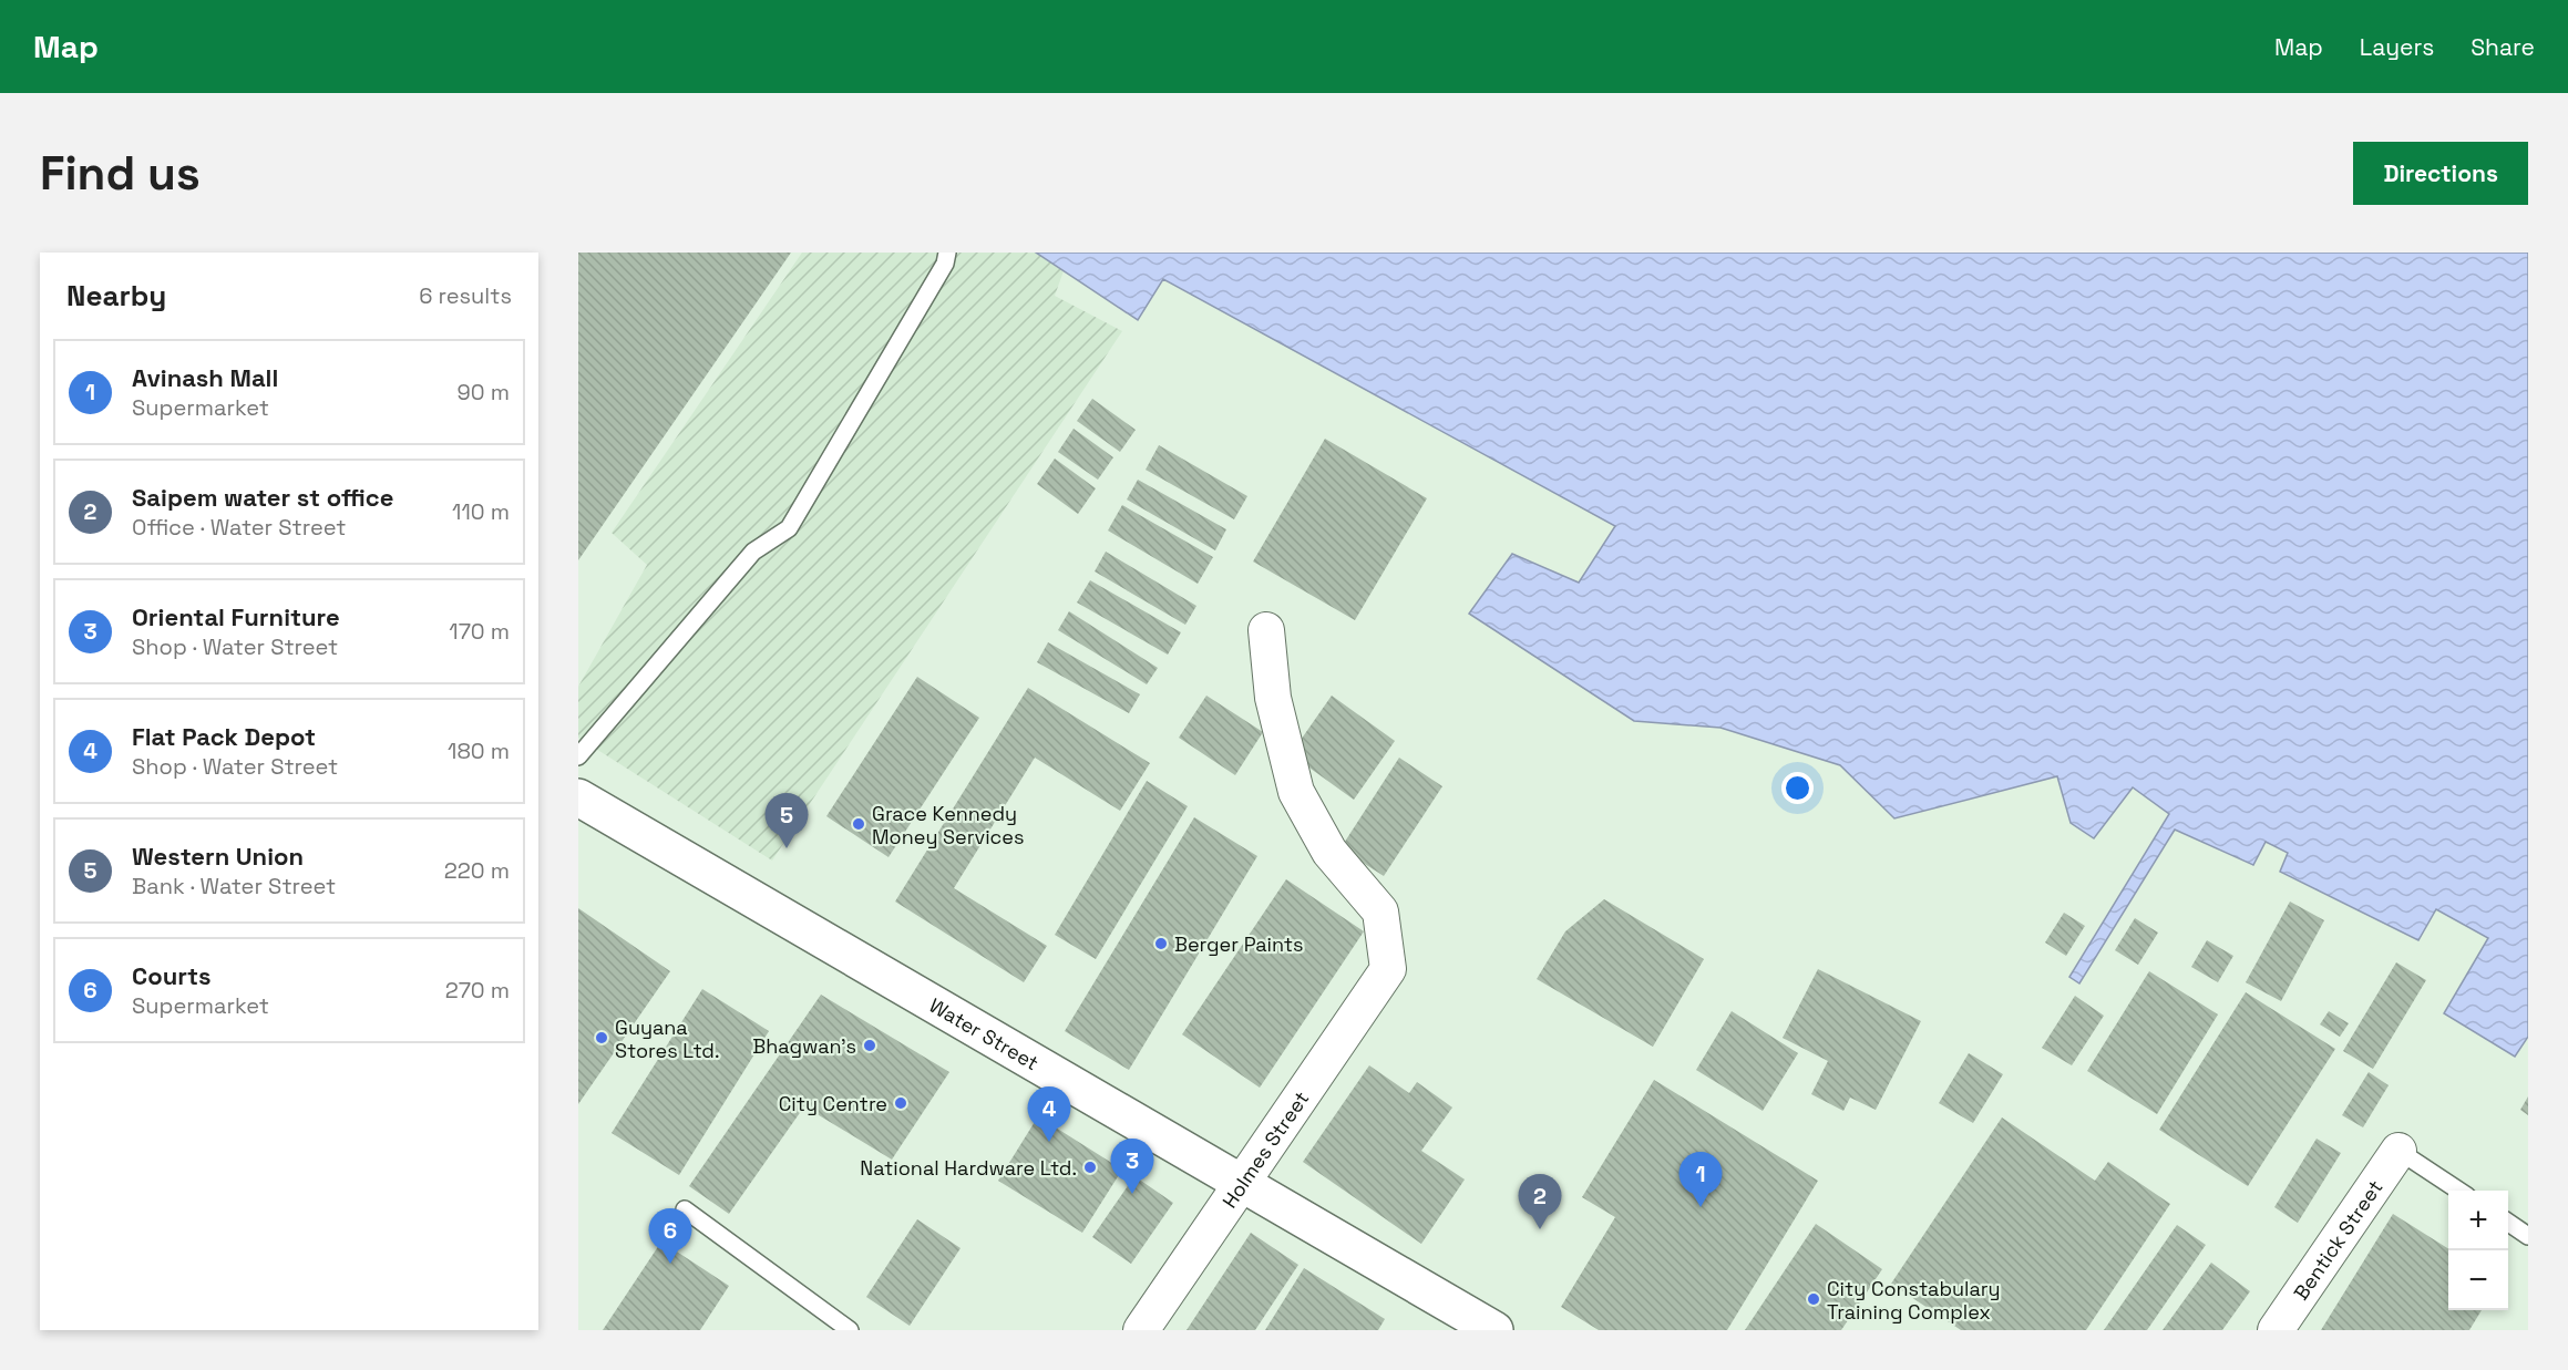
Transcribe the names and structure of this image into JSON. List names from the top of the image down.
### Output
{
  "streets": {
    "street": ["Water Street", "Holmes Street", "Bentick Street"]
  },
  "crossings": [
    ["Water Street", "Holmes Street"]
  ],
  "places": [
    "Grace Kennedy Money Services",
    "Berger Paints",
    "Guyana Stores Ltd.",
    "Bhagwan's",
    "City Centre",
    "National Hardware Ltd.",
    "City Constabulary Training Complex"
  ],
  "page": {
    "header": "Map",
    "nav": ["Map", "Layers", "Share"],
    "buttons": "Directions",
    "title": "Find us",
    "heading": ["Nearby", "6 results"],
    "list": [
      {
        "mark": "1",
        "name": "Avinash Mall",
        "note": "Supermarket",
        "value": "90 m"
      },
      {
        "mark": "2",
        "name": "Saipem water st office",
        "note": "Office · Water Street",
        "value": "110 m"
      },
      {
        "mark": "3",
        "name": "Oriental Furniture",
        "note": "Shop · Water Street",
        "value": "170 m"
      },
      {
        "mark": "4",
        "name": "Flat Pack Depot",
        "note": "Shop · Water Street",
        "value": "180 m"
      },
      {
        "mark": "5",
        "name": "Western Union",
        "note": "Bank · Water Street",
        "value": "220 m"
      },
      {
        "mark": "6",
        "name": "Courts",
        "note": "Supermarket",
        "value": "270 m"
      }
    ],
    "pins": [
      "5",
      "4",
      "3",
      "1",
      "2",
      "6"
    ],
    "map_buttons": ["+", "−"]
  }
}
